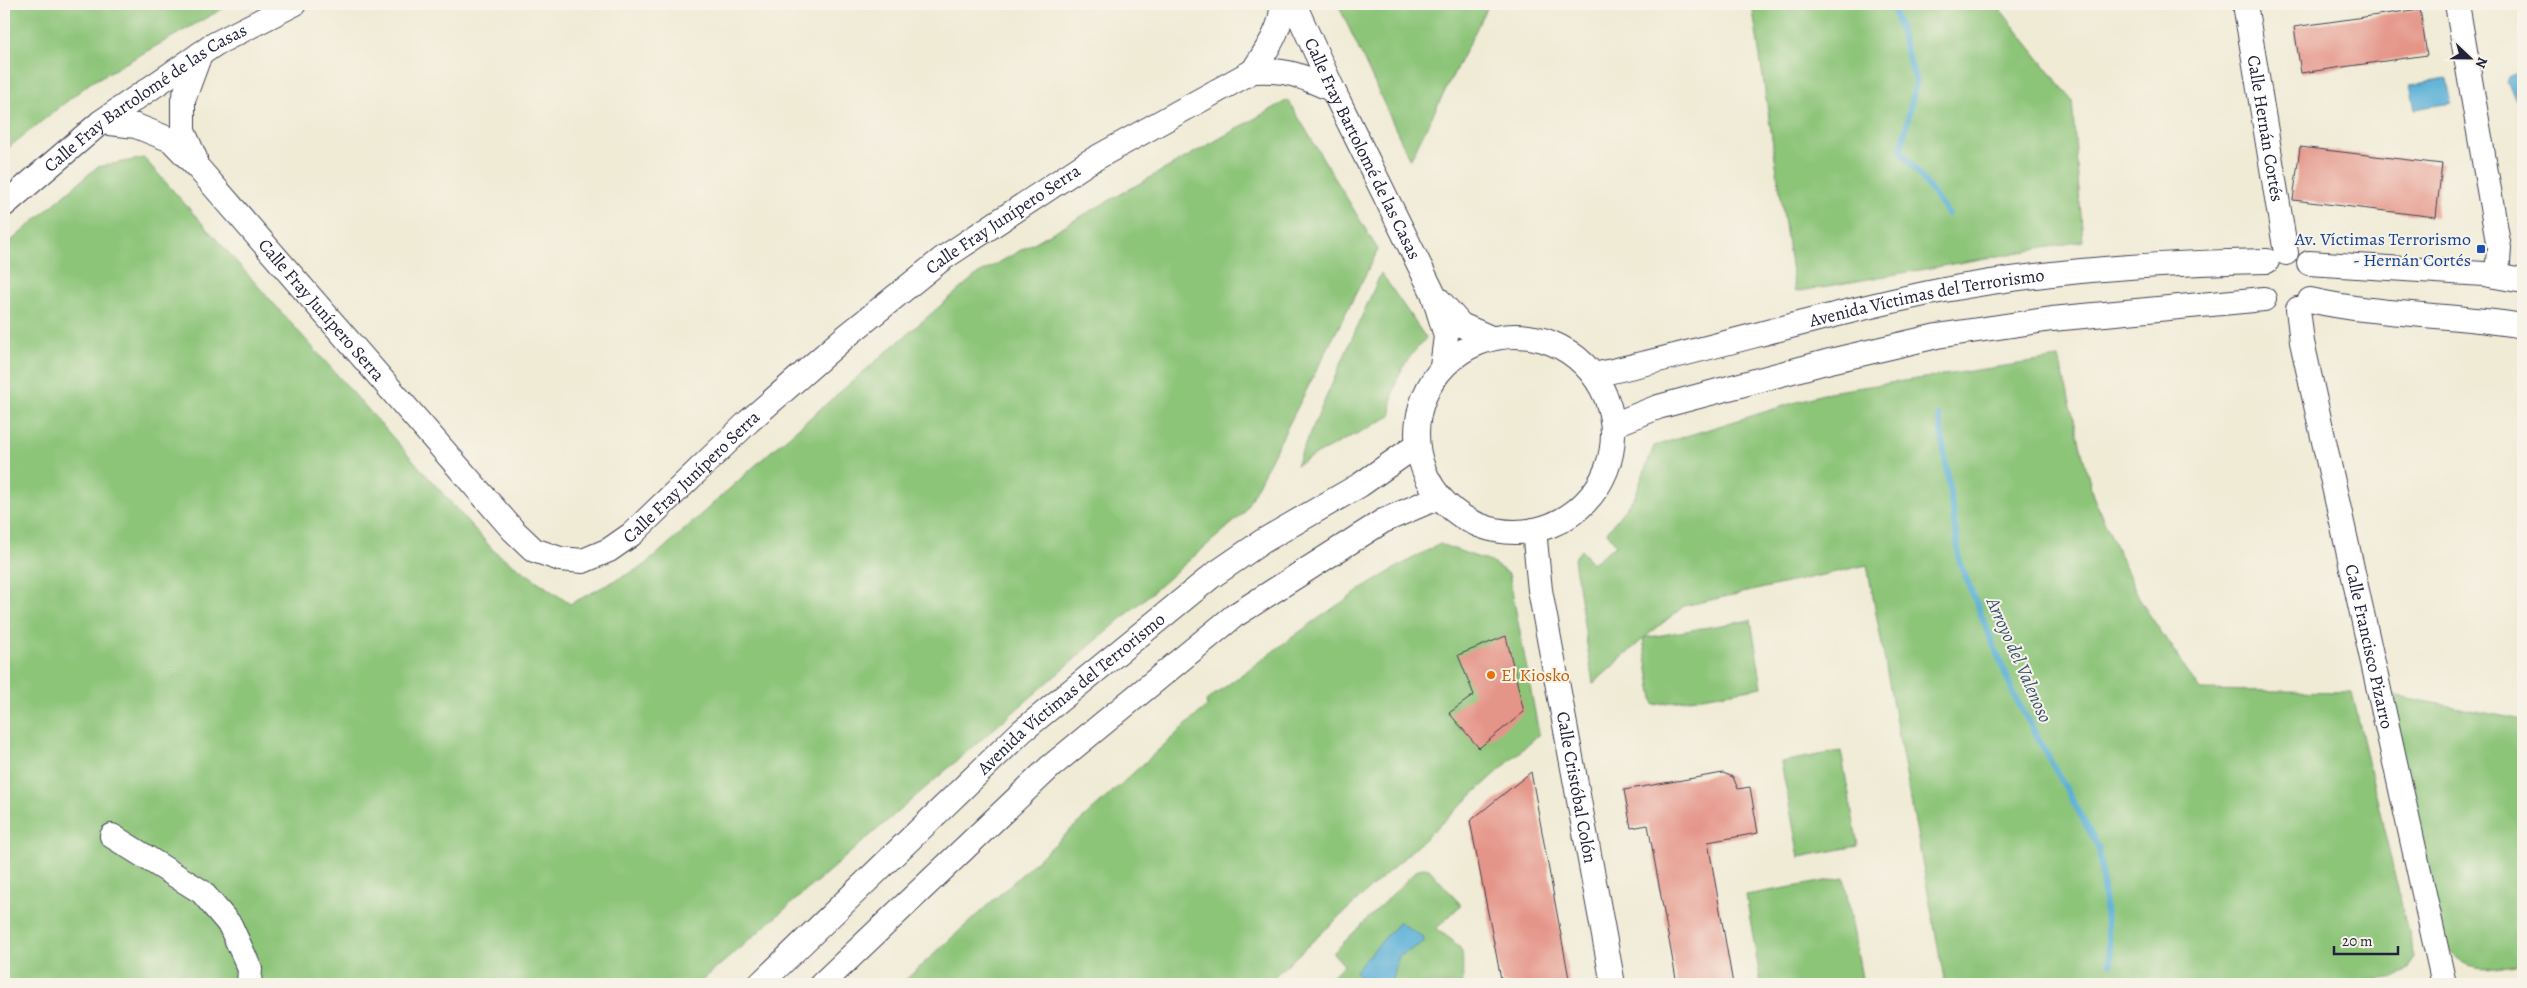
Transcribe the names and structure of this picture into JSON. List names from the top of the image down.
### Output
{
  "streets": {
    "street": [
      "Calle Fray Bartolomé de las Casas",
      "Calle Hernán Cortés",
      "Calle Fray Junípero Serra",
      "Avenida Víctimas del Terrorismo",
      "Calle Francisco Pizarro",
      "Calle Cristóbal Colón"
    ]
  },
  "crossings": [
    ["Calle Fray Bartolomé de las Casas", "Calle Fray Junípero Serra"],
    ["Calle Hernán Cortés", "Avenida Víctimas del Terrorismo"],
    ["Calle Hernán Cortés", "Calle Francisco Pizarro"],
    ["Avenida Víctimas del Terrorismo", "Calle Francisco Pizarro"]
  ],
  "water": ["Arroyo del Valenoso"],
  "places": {
    "transit": ["Av. Víctimas Terrorismo - Hernán Cortés"],
    "other": ["El Kiosko"]
  },
  "scale_bar": "20 m",
  "north": "right"
}
